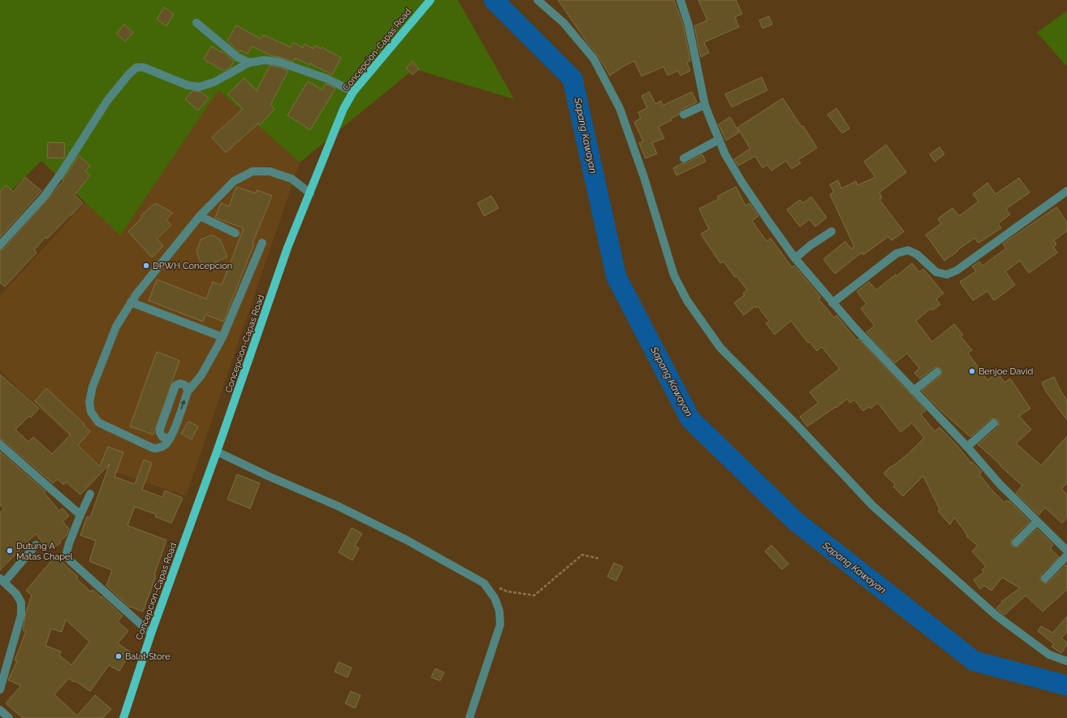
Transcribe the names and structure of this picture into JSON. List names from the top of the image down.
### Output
{
  "streets": {
    "main road": ["Concepcion-Capas Road"]
  },
  "water": ["Sapang Kawayan"],
  "places": [
    "DPWH Concepcion",
    "Benjoe David",
    "Dutung A Matas Chapel",
    "Balat Store"
  ]
}
